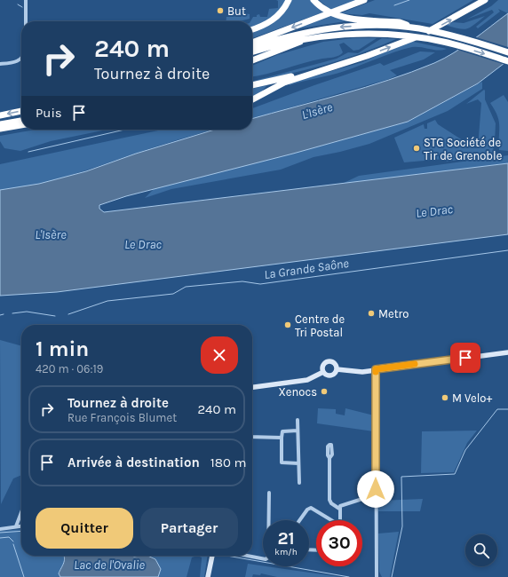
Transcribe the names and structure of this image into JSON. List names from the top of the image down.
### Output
{
  "water": [
    "L'Isère",
    "Le Drac",
    "La Grande Saône",
    "Lac de l'Ovalie"
  ],
  "places": [
    "But",
    "STG Société de Tir de Grenoble",
    "Metro",
    "Centre de Tri Postal",
    "Xenocs",
    "M Velo+"
  ],
  "page": {
    "turn": ["240 m", "Tournez à droite"],
    "then": "Puis",
    "heading": ["1 min", "420 m · 06:19"],
    "list": [
      {
        "name": "Tournez à droite",
        "note": "Rue François Blumet",
        "value": "240 m"
      },
      {
        "name": "Arrivée à destination",
        "value": "180 m"
      }
    ],
    "buttons": ["Quitter", "Partager"],
    "speed": "21 km/h",
    "limit": "30"
  }
}
